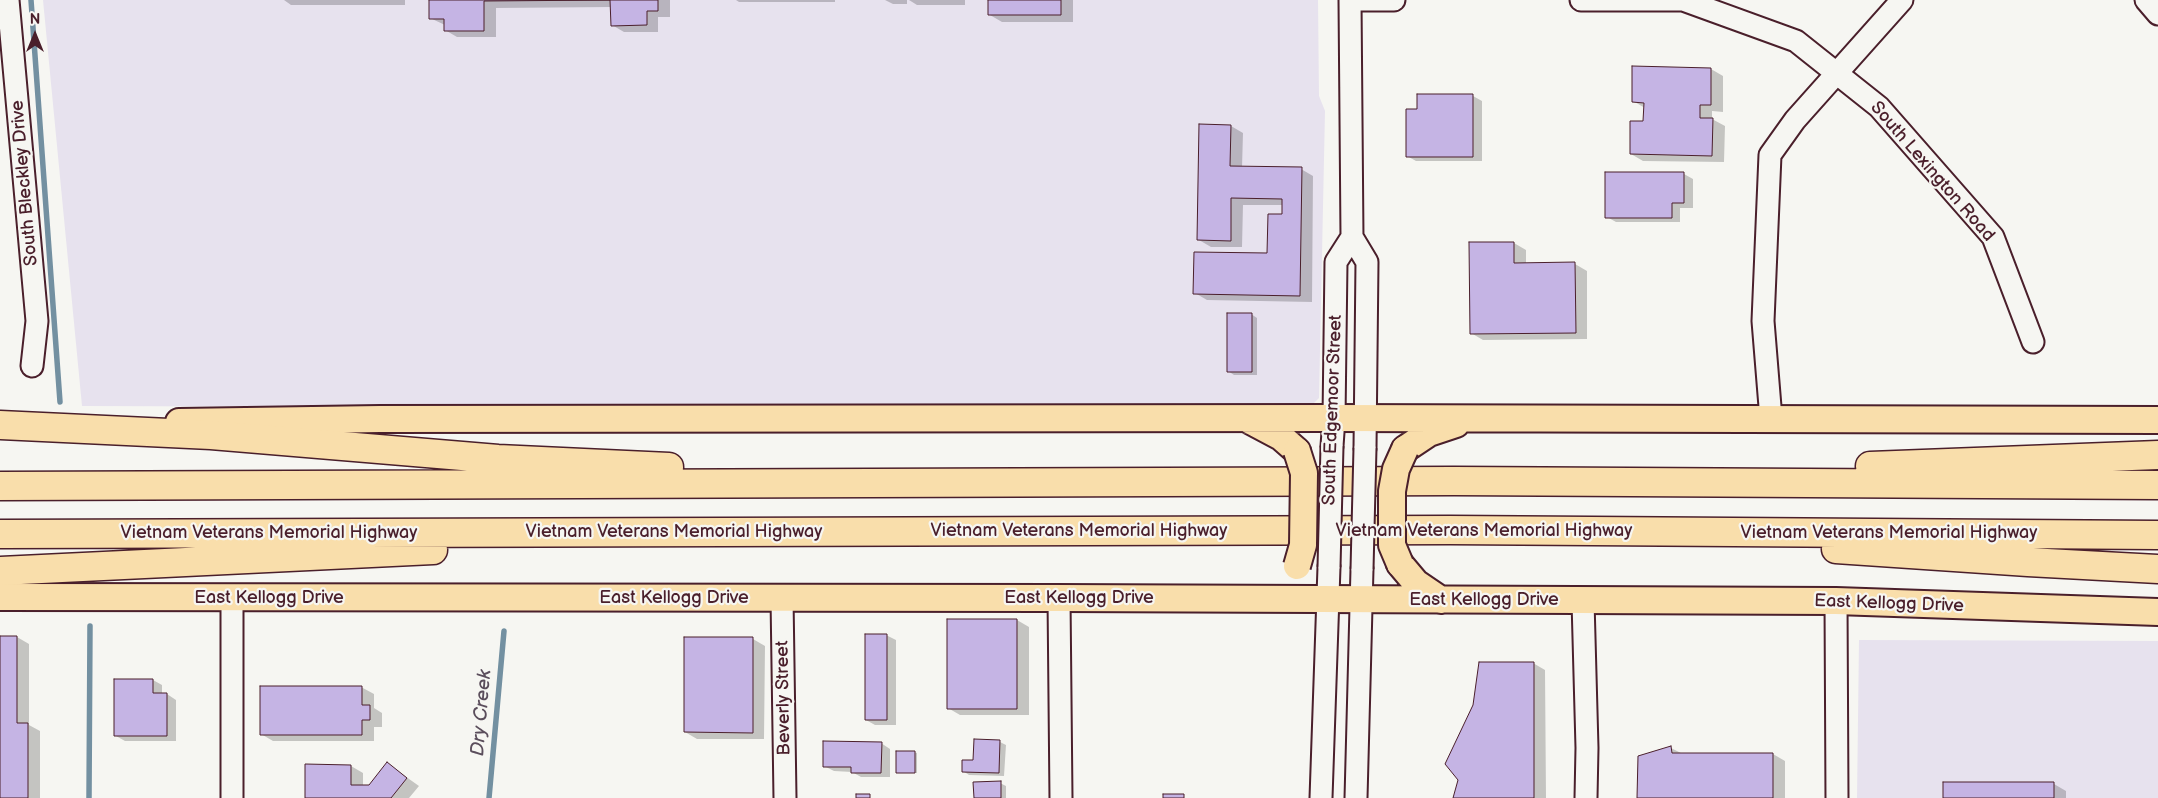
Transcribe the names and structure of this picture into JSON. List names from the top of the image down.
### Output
{
  "streets": {
    "highway": ["Vietnam Veterans Memorial Highway"],
    "main road": ["East Kellogg Drive"],
    "street": [
      "South Lexington Road",
      "South Bleckley Drive",
      "South Edgemoor Street",
      "Beverly Street"
    ]
  },
  "crossings": [
    ["South Edgemoor Street", "East Kellogg Drive"],
    ["East Kellogg Drive", "Beverly Street"]
  ],
  "water": ["Dry Creek"],
  "north": "top"
}
